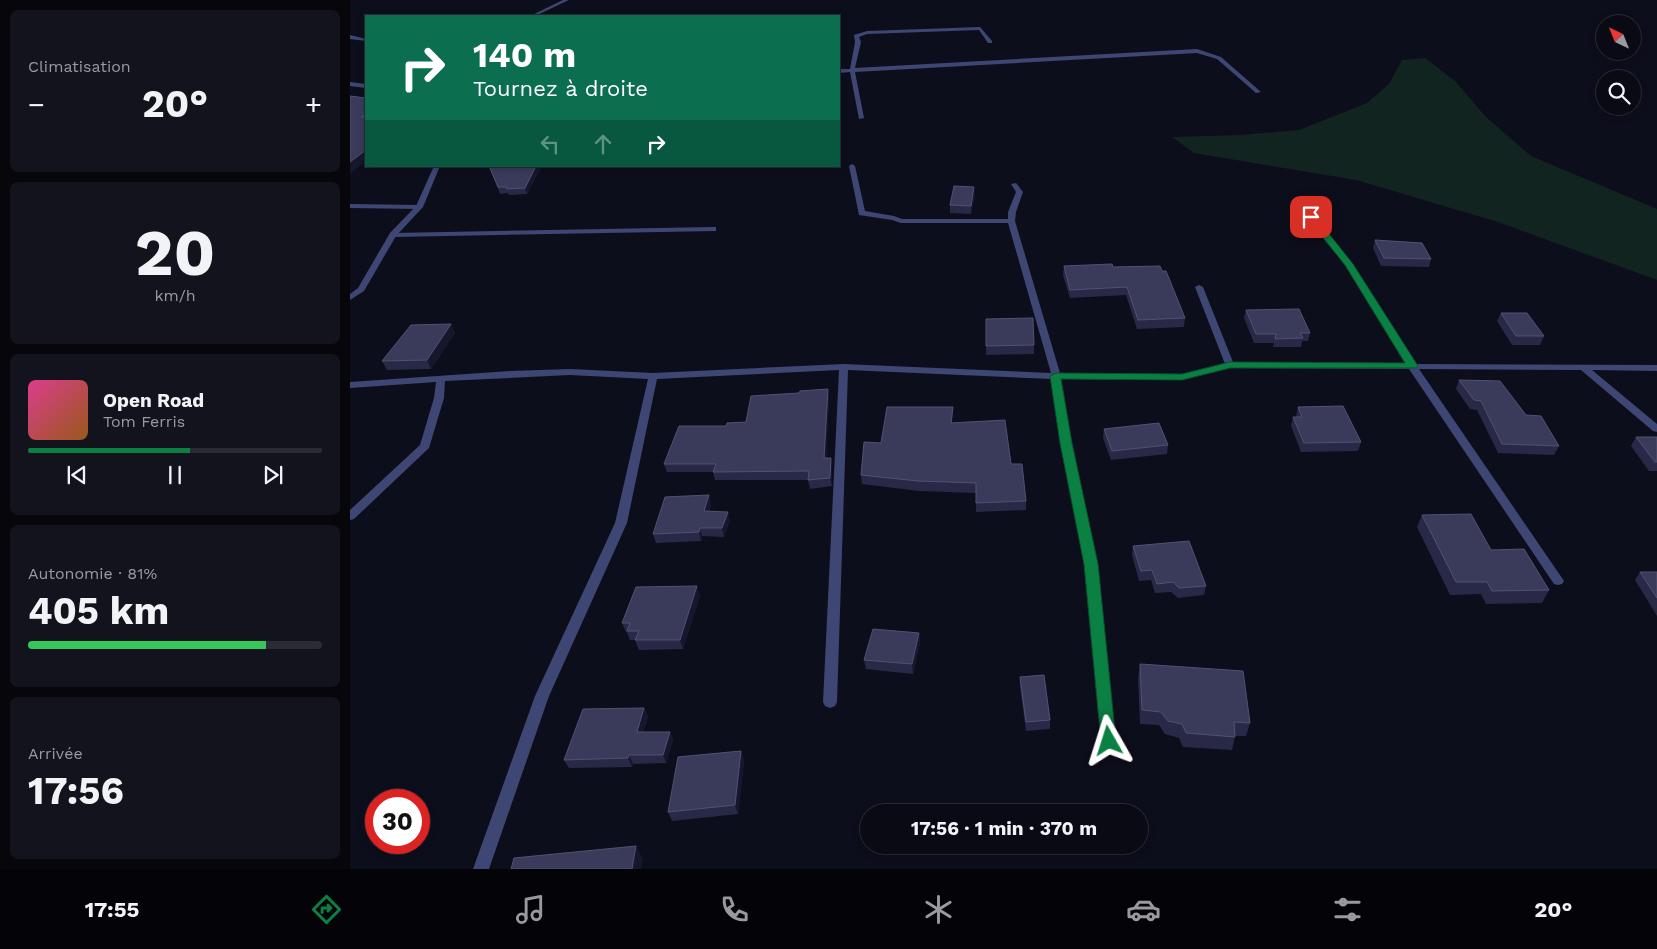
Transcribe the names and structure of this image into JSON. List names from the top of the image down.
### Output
{
  "north": "top left",
  "page": {
    "tile": [
      "Climatisation",
      ["20", "km/h"],
      ["Autonomie · 81%", "405 km"],
      ["Arrivée", "17:56"]
    ],
    "turn": ["140 m", "Tournez à droite"],
    "heat": ["−", "20°", "+"],
    "song": ["Open Road", "Tom Ferris"],
    "limit": "30",
    "trip": "17:56 · 1 min · 370 m",
    "tabs": ["17:55", "20°"]
  }
}
